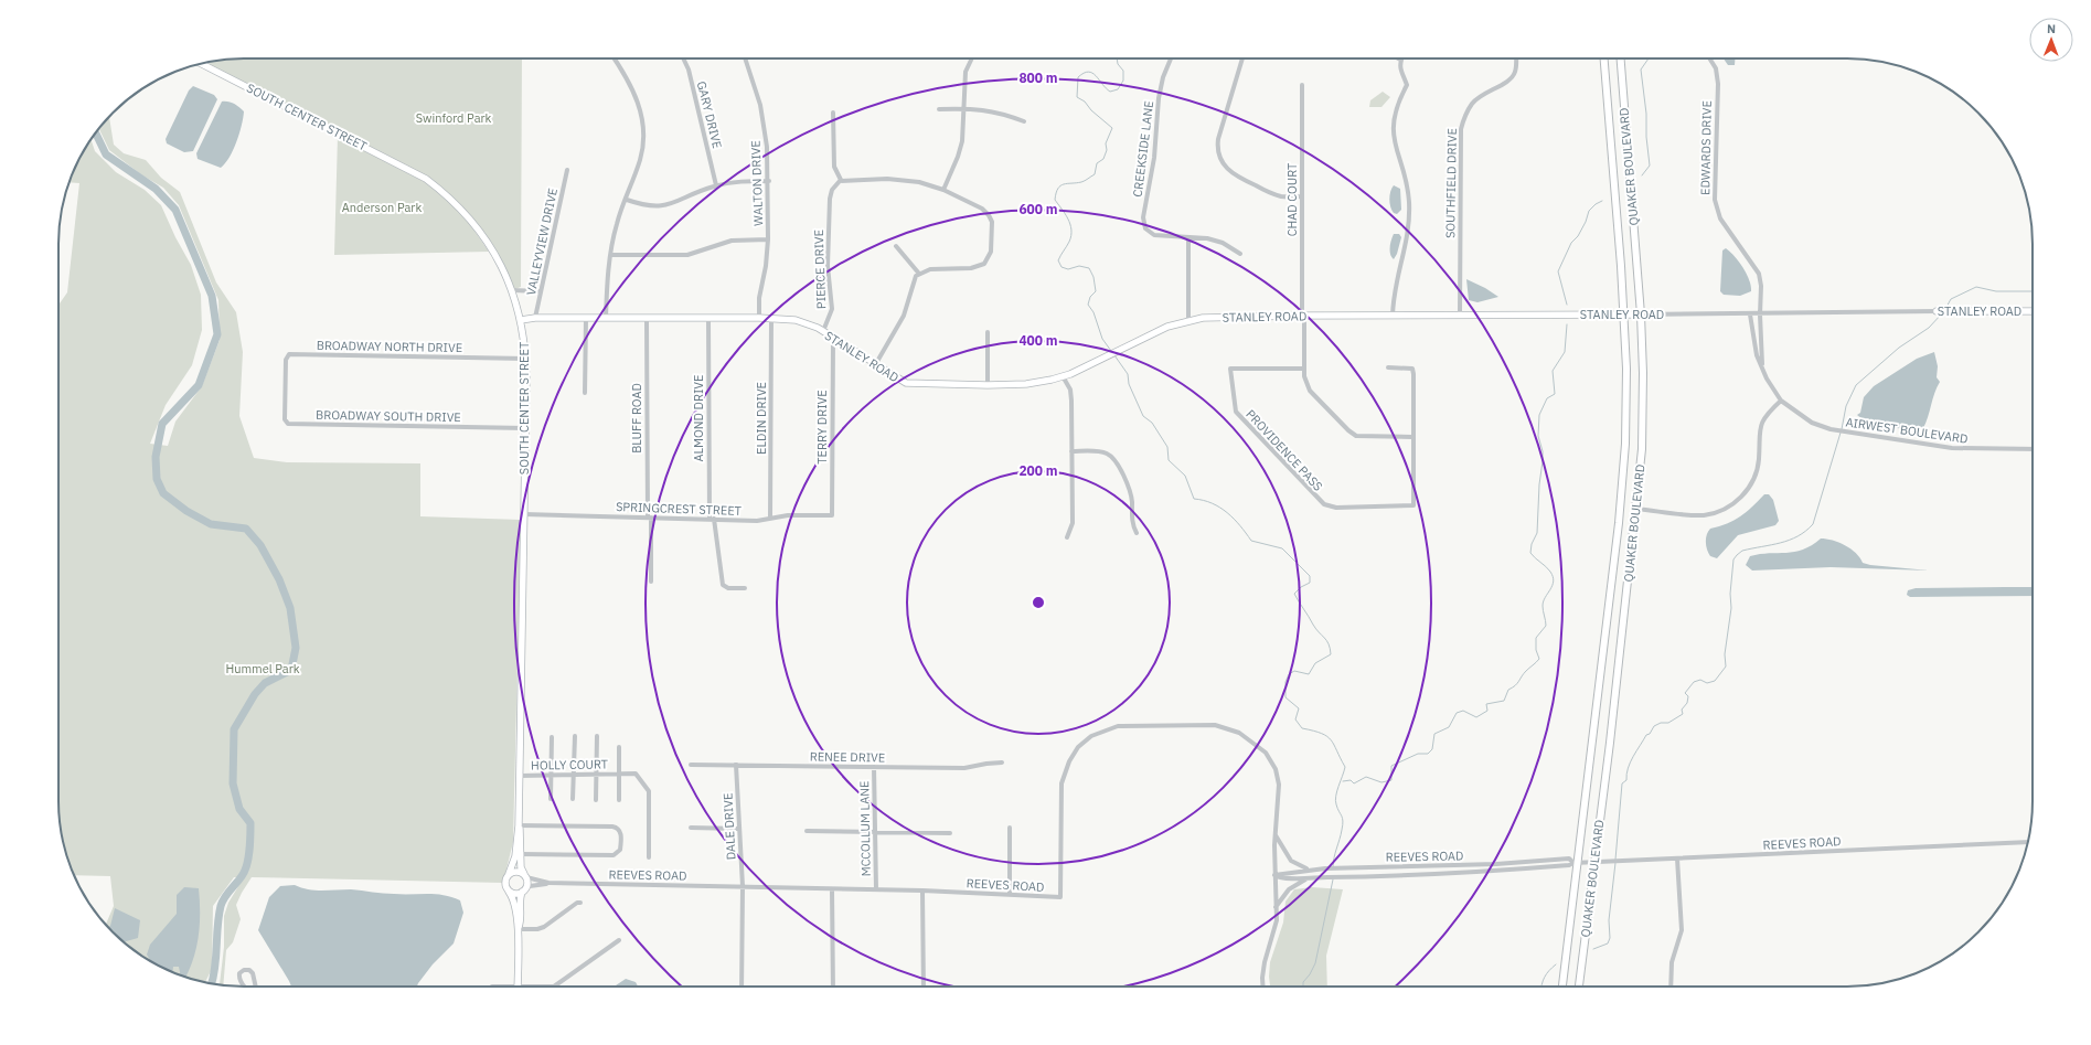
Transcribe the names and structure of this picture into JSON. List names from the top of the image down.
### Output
{
  "streets": {
    "main road": ["QUAKER BOULEVARD"],
    "street": [
      "GARY DRIVE",
      "SOUTH CENTER STREET",
      "EDWARDS DRIVE",
      "CREEKSIDE LANE",
      "WALTON DRIVE",
      "SOUTHFIELD DRIVE",
      "CHAD COURT",
      "VALLEYVIEW DRIVE",
      "PIERCE DRIVE",
      "STANLEY ROAD",
      "BROADWAY NORTH DRIVE",
      "BROADWAY SOUTH DRIVE",
      "BLUFF ROAD",
      "ALMOND DRIVE",
      "ELDIN DRIVE",
      "TERRY DRIVE",
      "AIRWEST BOULEVARD",
      "PROVIDENCE PASS",
      "SPRINGCREST STREET",
      "RENEE DRIVE",
      "HOLLY COURT",
      "DALE DRIVE",
      "MCCOLLUM LANE",
      "REEVES ROAD"
    ]
  },
  "crossings": [
    ["SOUTH CENTER STREET", "STANLEY ROAD"],
    ["SOUTH CENTER STREET", "BROADWAY NORTH DRIVE"],
    ["SOUTH CENTER STREET", "BROADWAY SOUTH DRIVE"],
    ["SOUTH CENTER STREET", "SPRINGCREST STREET"],
    ["SOUTH CENTER STREET", "HOLLY COURT"],
    ["SOUTH CENTER STREET", "REEVES ROAD"],
    ["EDWARDS DRIVE", "STANLEY ROAD"],
    ["QUAKER BOULEVARD", "STANLEY ROAD"],
    ["QUAKER BOULEVARD", "REEVES ROAD"],
    ["WALTON DRIVE", "STANLEY ROAD"],
    ["SOUTHFIELD DRIVE", "STANLEY ROAD"],
    ["CHAD COURT", "STANLEY ROAD"],
    ["CHAD COURT", "PROVIDENCE PASS"],
    ["VALLEYVIEW DRIVE", "STANLEY ROAD"],
    ["PIERCE DRIVE", "STANLEY ROAD"],
    ["STANLEY ROAD", "BLUFF ROAD"],
    ["STANLEY ROAD", "ALMOND DRIVE"],
    ["STANLEY ROAD", "ELDIN DRIVE"],
    ["STANLEY ROAD", "TERRY DRIVE"],
    ["BROADWAY NORTH DRIVE", "BROADWAY SOUTH DRIVE"],
    ["BLUFF ROAD", "SPRINGCREST STREET"],
    ["ALMOND DRIVE", "SPRINGCREST STREET"],
    ["ELDIN DRIVE", "SPRINGCREST STREET"],
    ["TERRY DRIVE", "SPRINGCREST STREET"],
    ["RENEE DRIVE", "DALE DRIVE"],
    ["RENEE DRIVE", "MCCOLLUM LANE"],
    ["DALE DRIVE", "REEVES ROAD"],
    ["MCCOLLUM LANE", "REEVES ROAD"]
  ],
  "parks": ["Swinford Park", "Anderson Park", "Hummel Park"],
  "north": "top",
  "rings": [
    "800 m",
    "600 m",
    "400 m",
    "200 m"
  ]
}
